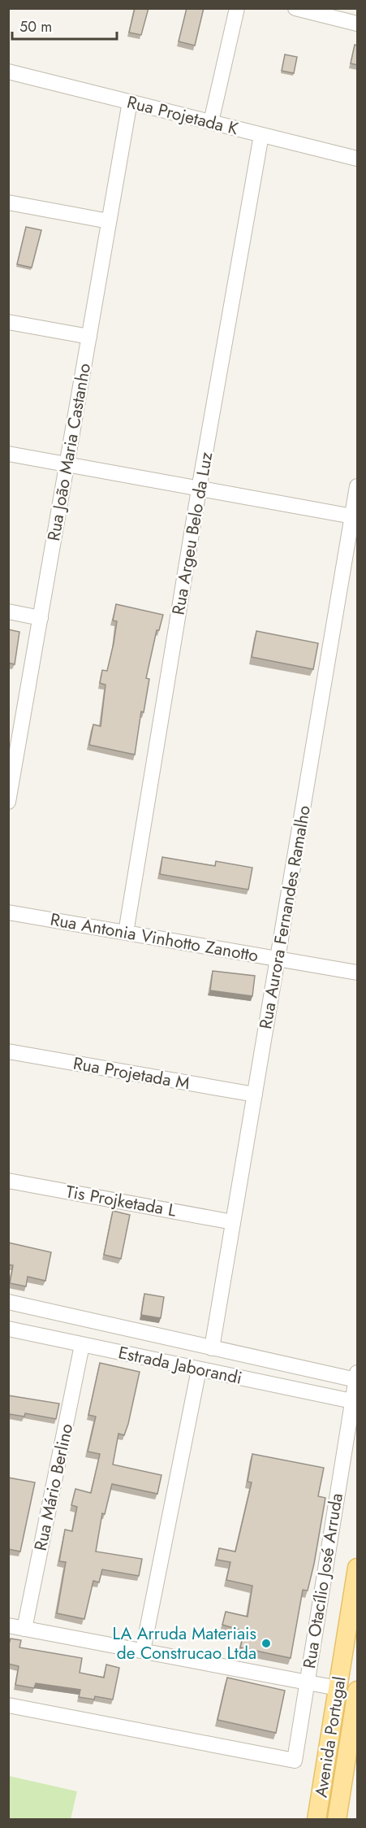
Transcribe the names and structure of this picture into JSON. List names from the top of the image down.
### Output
{
  "streets": {
    "main road": ["Avenida Portugal"],
    "street": [
      "Rua Projetada K",
      "Rua João Maria Castanho",
      "Rua Argeu Belo da Luz",
      "Rua Aurora Fernandes Ramalho",
      "Rua Antonia Vinhotto Zanotto",
      "Rua Projetada M",
      "Tis Projketada L",
      "Estrada Jaborandi",
      "Rua Mário Berlino",
      "Rua Otacílio José Arruda"
    ]
  },
  "crossings": [
    ["Rua Projetada K", "Rua João Maria Castanho"],
    ["Rua Projetada K", "Rua Argeu Belo da Luz"],
    ["Rua Argeu Belo da Luz", "Rua Antonia Vinhotto Zanotto"],
    ["Rua Aurora Fernandes Ramalho", "Rua Antonia Vinhotto Zanotto"],
    ["Rua Aurora Fernandes Ramalho", "Rua Projetada M"],
    ["Rua Aurora Fernandes Ramalho", "Tis Projketada L"],
    ["Estrada Jaborandi", "Rua Mário Berlino"],
    ["Estrada Jaborandi", "Rua Otacílio José Arruda"]
  ],
  "places": ["LA Arruda Materiais de Construcao Ltda"],
  "scale_bar": "50 m"
}
